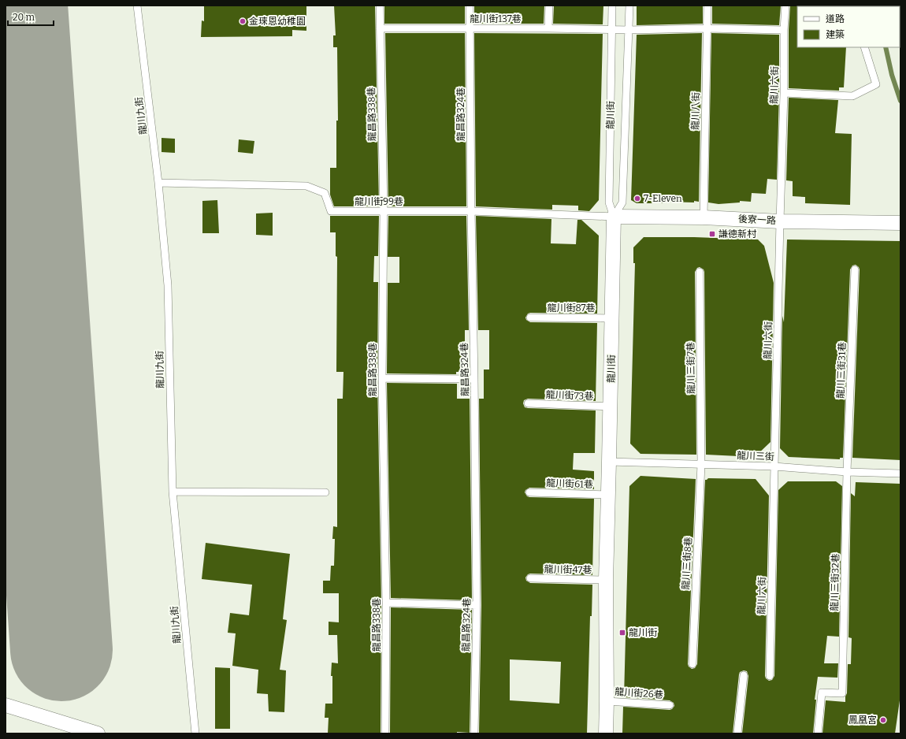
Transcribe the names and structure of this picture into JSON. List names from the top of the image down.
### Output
{
  "streets": {
    "street": ["龍川街", "後寮一路"],
    "lane": [
      "龍川街137巷",
      "龍川六街",
      "龍川八街",
      "龍昌路338巷",
      "龍昌路324巷",
      "龍川九街",
      "龍川街99巷",
      "龍川街87巷",
      "龍川三街7巷",
      "龍川三街31巷",
      "龍川街73巷",
      "龍川三街",
      "龍川街61巷",
      "龍川三街8巷",
      "龍川街47巷",
      "龍川三街32巷",
      "龍川街26巷"
    ]
  },
  "crossings": [
    ["龍川街137巷", "龍川六街"],
    ["龍川街137巷", "龍川八街"],
    ["龍川街137巷", "龍昌路338巷"],
    ["龍川街137巷", "龍昌路324巷"],
    ["龍川街137巷", "龍川街"],
    ["龍川六街", "後寮一路"],
    ["龍川六街", "龍川三街"],
    ["龍川八街", "後寮一路"],
    ["龍昌路338巷", "龍川街99巷"],
    ["龍昌路324巷", "龍川街99巷"],
    ["龍川街", "龍川街99巷"],
    ["龍川街", "後寮一路"],
    ["龍川街", "龍川街87巷"],
    ["龍川街", "龍川街73巷"],
    ["龍川街", "龍川三街"],
    ["龍川街", "龍川街61巷"],
    ["龍川街", "龍川街47巷"],
    ["龍川街", "龍川街26巷"],
    ["龍川九街", "龍川街99巷"],
    ["龍川街99巷", "後寮一路"],
    ["龍川三街7巷", "龍川三街"],
    ["龍川三街7巷", "龍川三街8巷"],
    ["龍川三街31巷", "龍川三街"],
    ["龍川三街31巷", "龍川三街32巷"],
    ["龍川三街", "龍川三街8巷"],
    ["龍川三街", "龍川三街32巷"]
  ],
  "places": {
    "other": ["金琜恩幼稚園", "7-Eleven", "鳳凰宮"],
    "transit": ["謙德新村", "龍川街"]
  },
  "legend": ["道路", "建築"],
  "scale_bar": "20 m"
}
